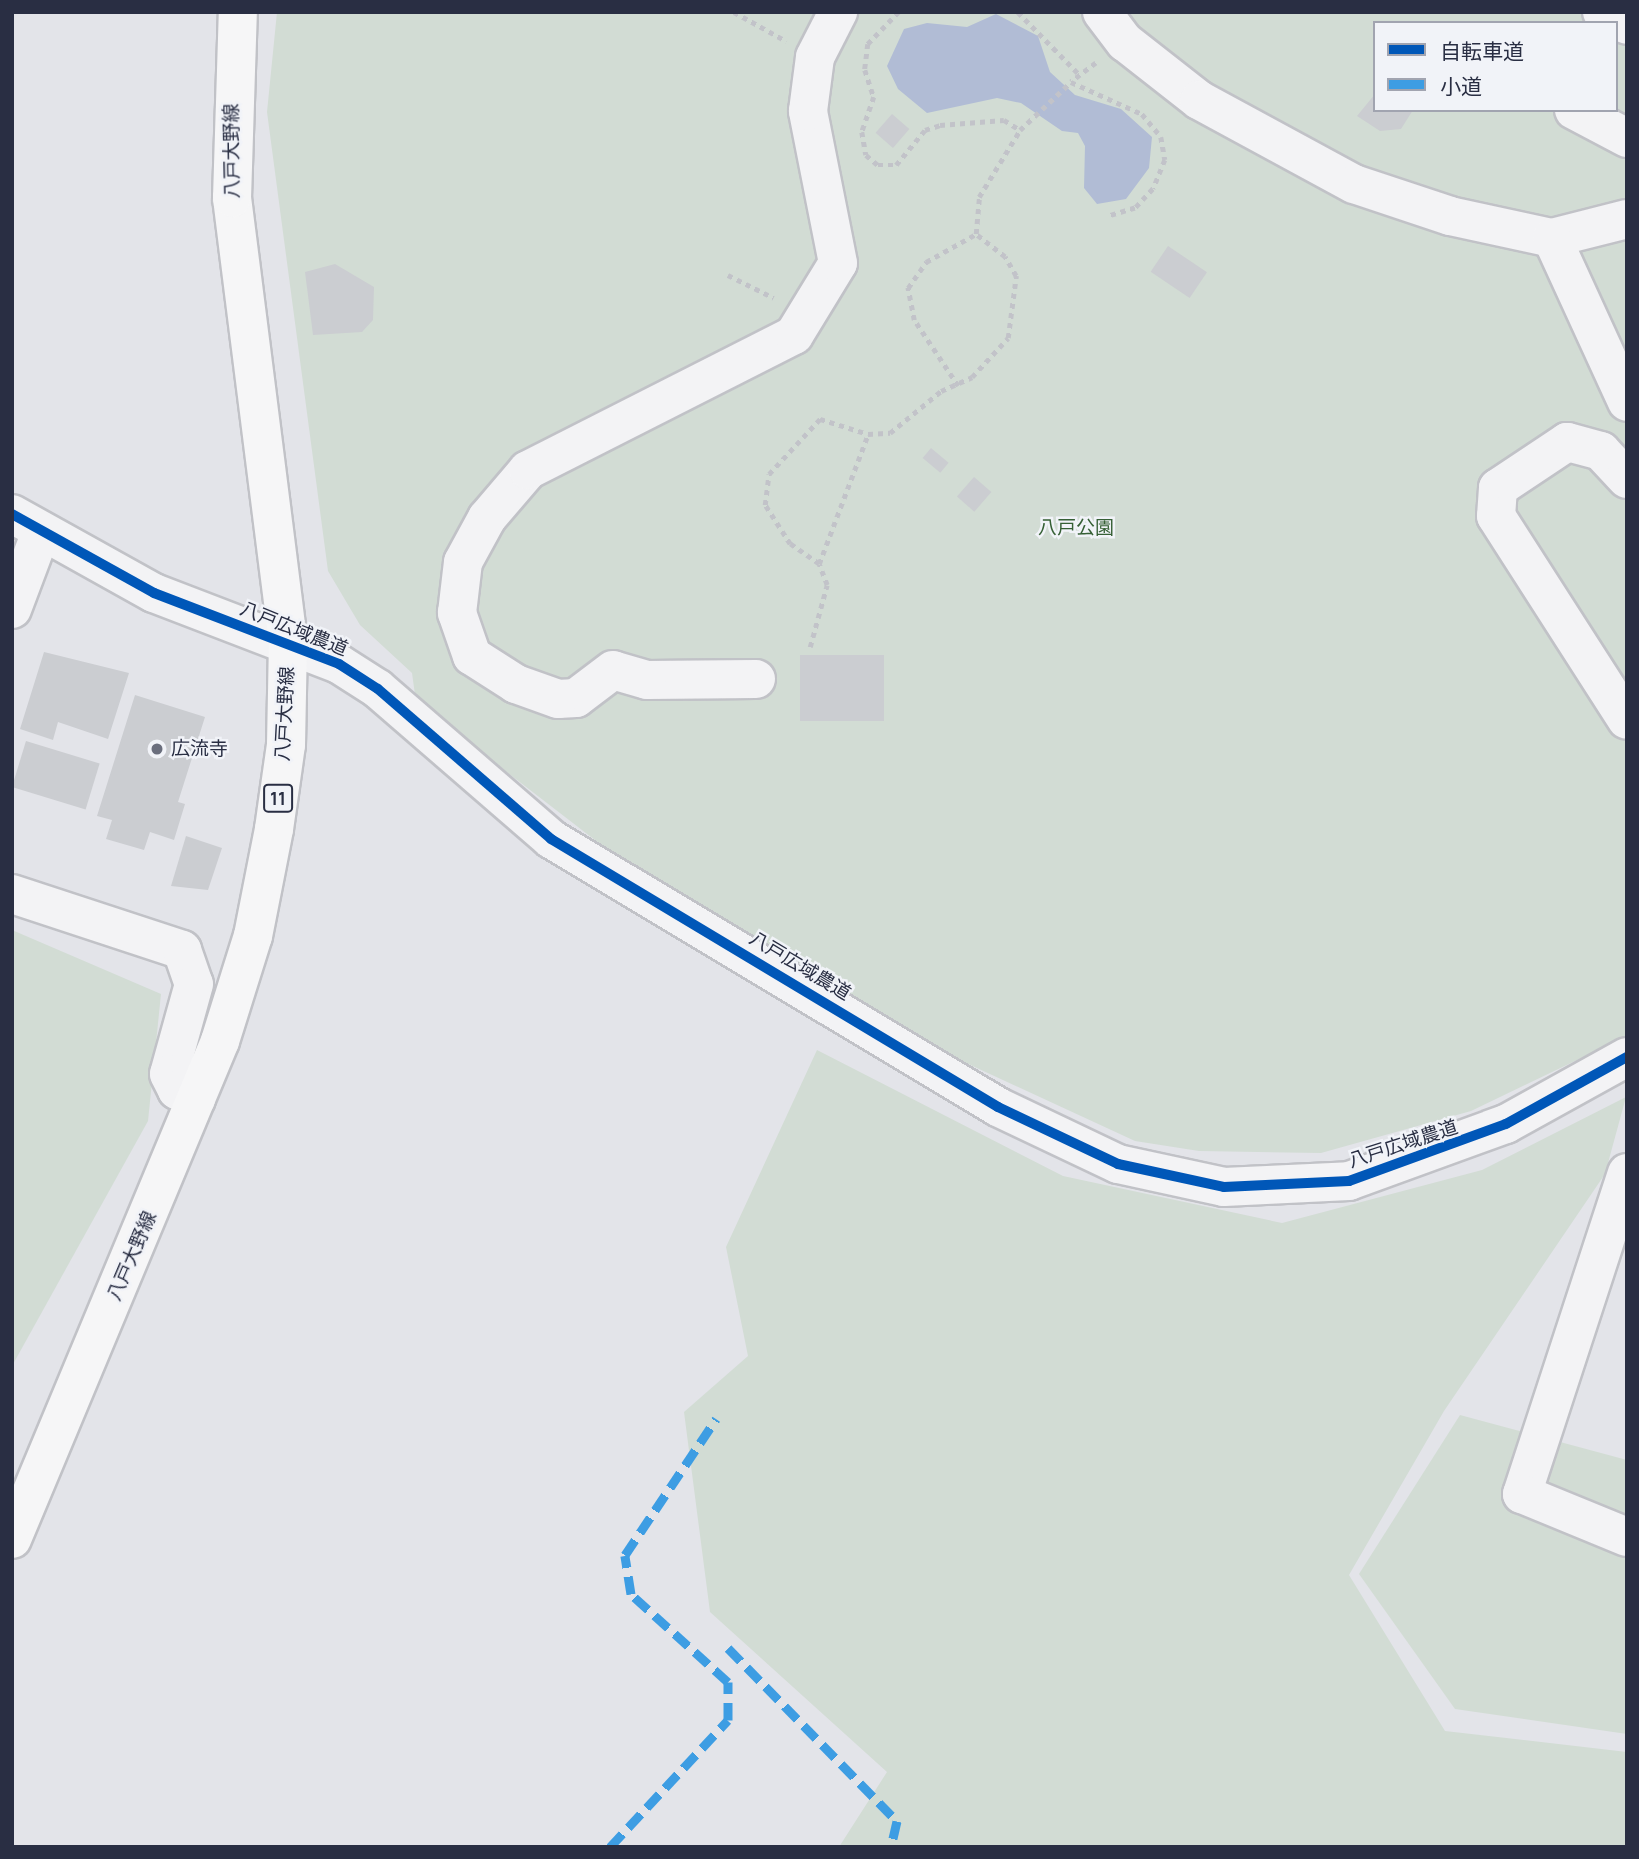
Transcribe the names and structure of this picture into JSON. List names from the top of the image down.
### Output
{
  "streets": {
    "main road": ["八戸大野線", "11"],
    "street": ["八戸広域農道"]
  },
  "crossings": [
    ["八戸大野線", "八戸広域農道"]
  ],
  "parks": ["八戸公園"],
  "places": ["広流寺"],
  "legend": ["自転車道", "小道"]
}
